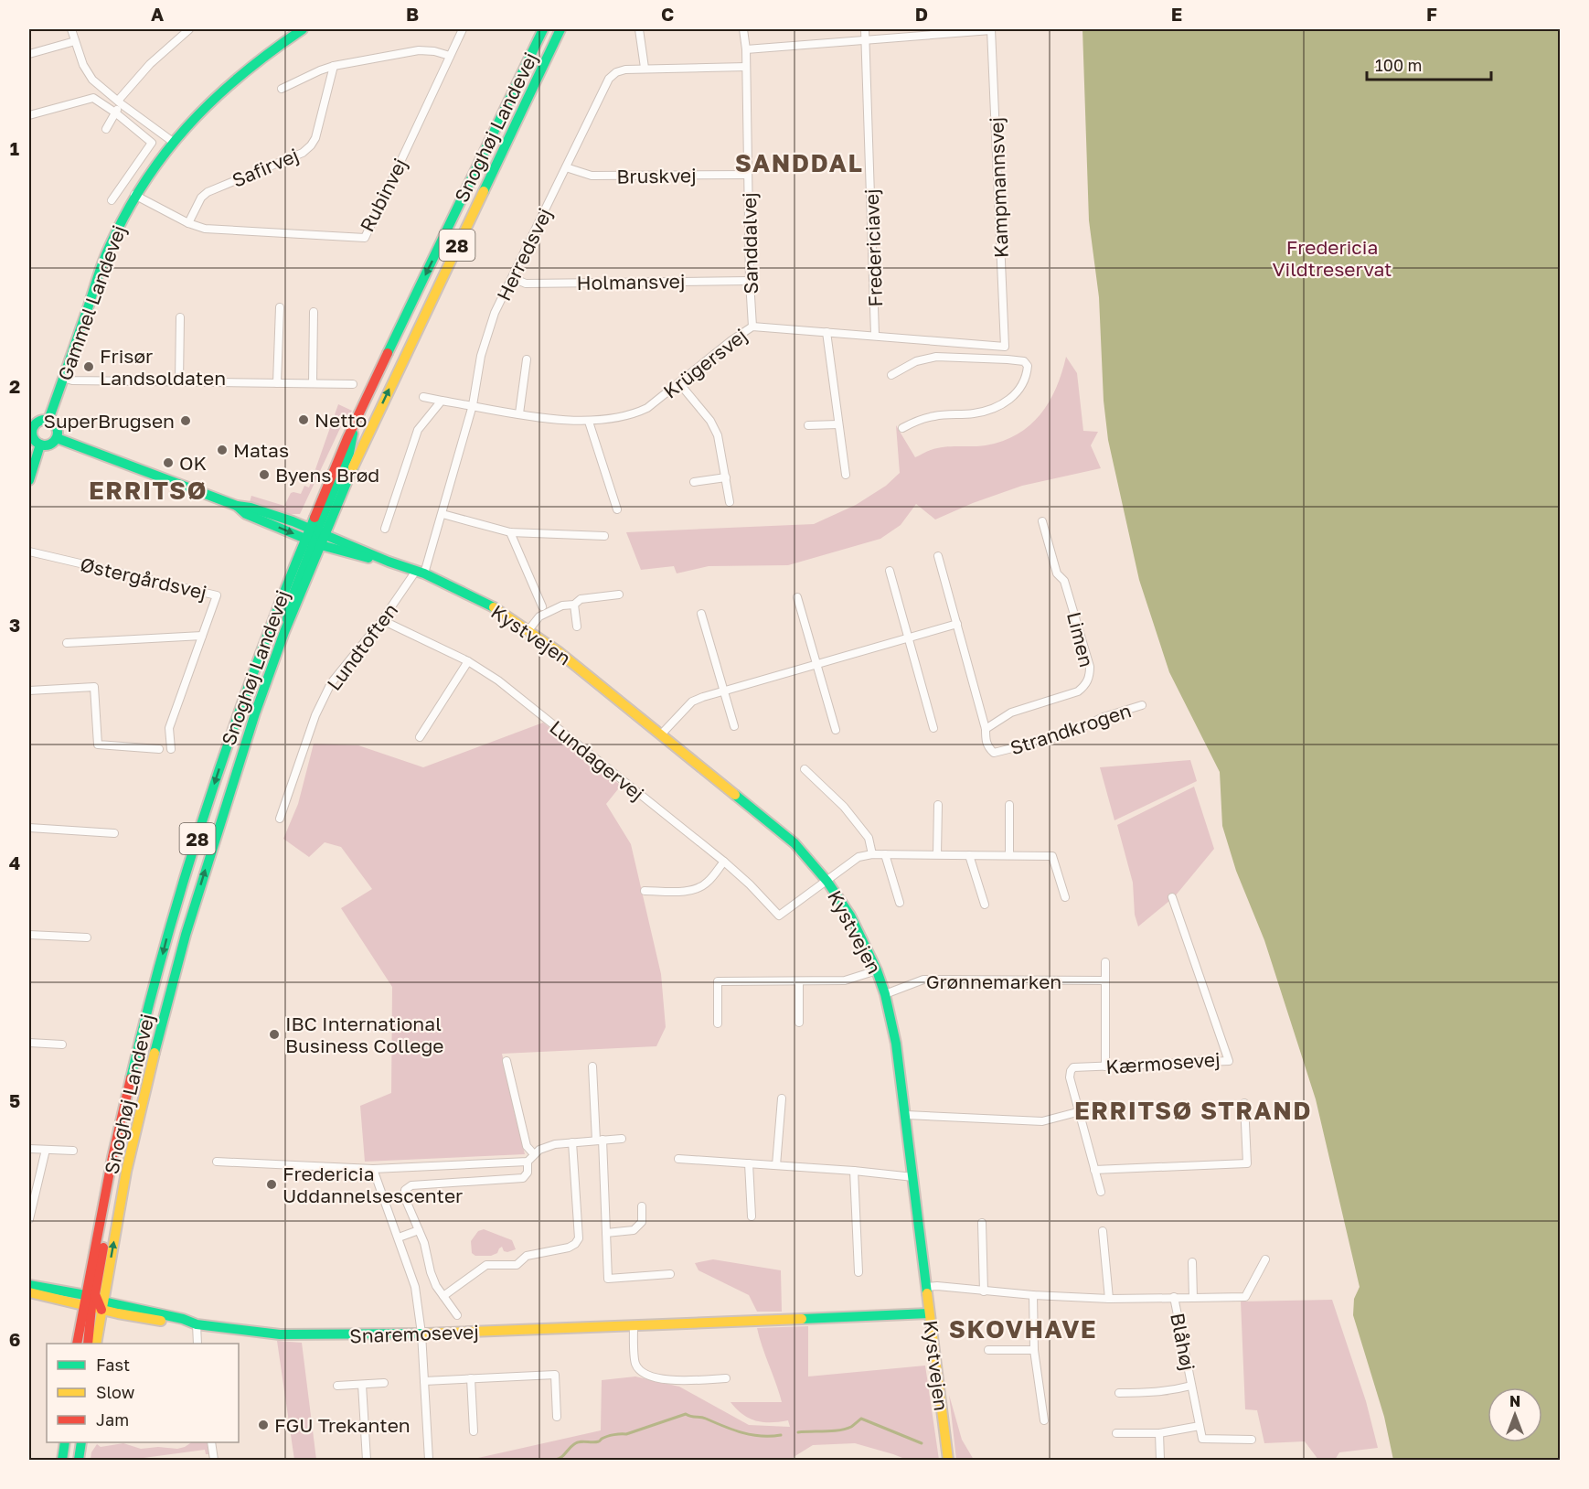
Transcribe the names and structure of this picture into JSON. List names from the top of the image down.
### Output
{
  "streets": {
    "street": [
      "Snoghøj Landevej",
      "Safirvej",
      "Bruskvej",
      "Kampmannsvej",
      "Rubinvej",
      "Sanddalvej",
      "28",
      "Fredericiavej",
      "Herredsvej",
      "Holmansvej",
      "Gammel Landevej",
      "Krügersvej",
      "Østergårdsvej",
      "Kystvejen",
      "Limen",
      "Lundtoften",
      "Strandkrogen",
      "Lundagervej",
      "Grønnemarken",
      "Kærmosevej",
      "Snaremosevej",
      "Blåhøj"
    ]
  },
  "crossings": [
    ["Snoghøj Landevej", "Kystvejen"],
    ["Snoghøj Landevej", "Snaremosevej"],
    ["Safirvej", "Rubinvej"],
    ["Bruskvej", "Sanddalvej"],
    ["Bruskvej", "Herredsvej"],
    ["Kampmannsvej", "Krügersvej"],
    ["Rubinvej", "Gammel Landevej"],
    ["Sanddalvej", "Herredsvej"],
    ["Sanddalvej", "Holmansvej"],
    ["Sanddalvej", "Krügersvej"],
    ["Fredericiavej", "Krügersvej"],
    ["Herredsvej", "Holmansvej"],
    ["Herredsvej", "Krügersvej"],
    ["Herredsvej", "Kystvejen"],
    ["Herredsvej", "Lundtoften"],
    ["Gammel Landevej", "Kystvejen"],
    ["Kystvejen", "Lundtoften"],
    ["Kystvejen", "Lundagervej"],
    ["Kystvejen", "Grønnemarken"],
    ["Kystvejen", "Snaremosevej"],
    ["Kystvejen", "Blåhøj"],
    ["Limen", "Strandkrogen"],
    ["Lundtoften", "Lundagervej"]
  ],
  "districts": [
    "SANDDAL",
    "ERRITSØ",
    "ERRITSØ STRAND",
    "SKOVHAVE"
  ],
  "parks": ["Fredericia Vildtreservat"],
  "places": [
    "Frisør Landsoldaten",
    "Netto",
    "SuperBrugsen",
    "Matas",
    "OK",
    "Byens Brød",
    "IBC International Business College",
    "Fredericia Uddannelsescenter",
    "FGU Trekanten"
  ],
  "legend": ["Fast", "Slow", "Jam"],
  "scale_bar": "100 m",
  "north": "top",
  "grid": {
    "columns": [
      "A",
      "B",
      "C",
      "D",
      "E",
      "F"
    ],
    "rows": [
      "1",
      "2",
      "3",
      "4",
      "5",
      "6"
    ]
  }
}
